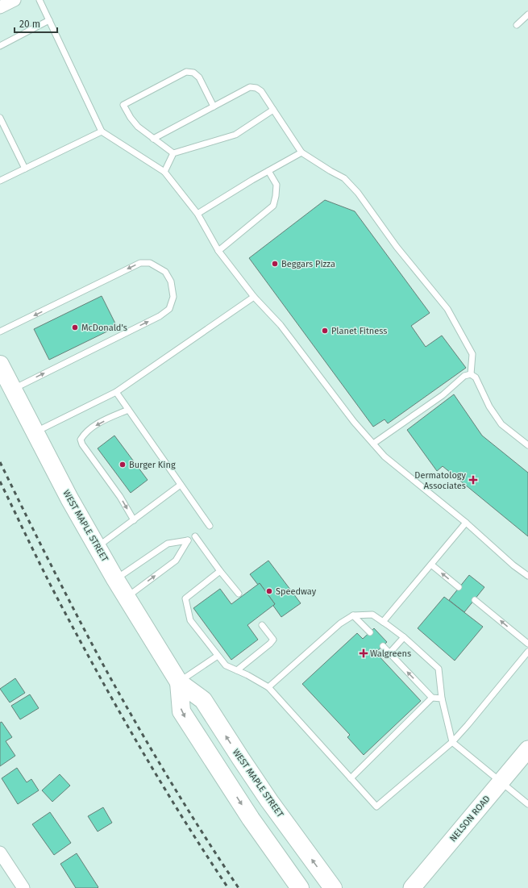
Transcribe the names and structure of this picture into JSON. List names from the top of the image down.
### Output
{
  "streets": {
    "main road": ["WEST MAPLE STREET"],
    "street": ["NELSON ROAD"]
  },
  "places": {
    "other": [
      "Beggars Pizza",
      "McDonald's",
      "Planet Fitness",
      "Burger King",
      "Speedway"
    ],
    "health": ["Dermatology Associates", "Walgreens"]
  },
  "scale_bar": "20 m"
}
